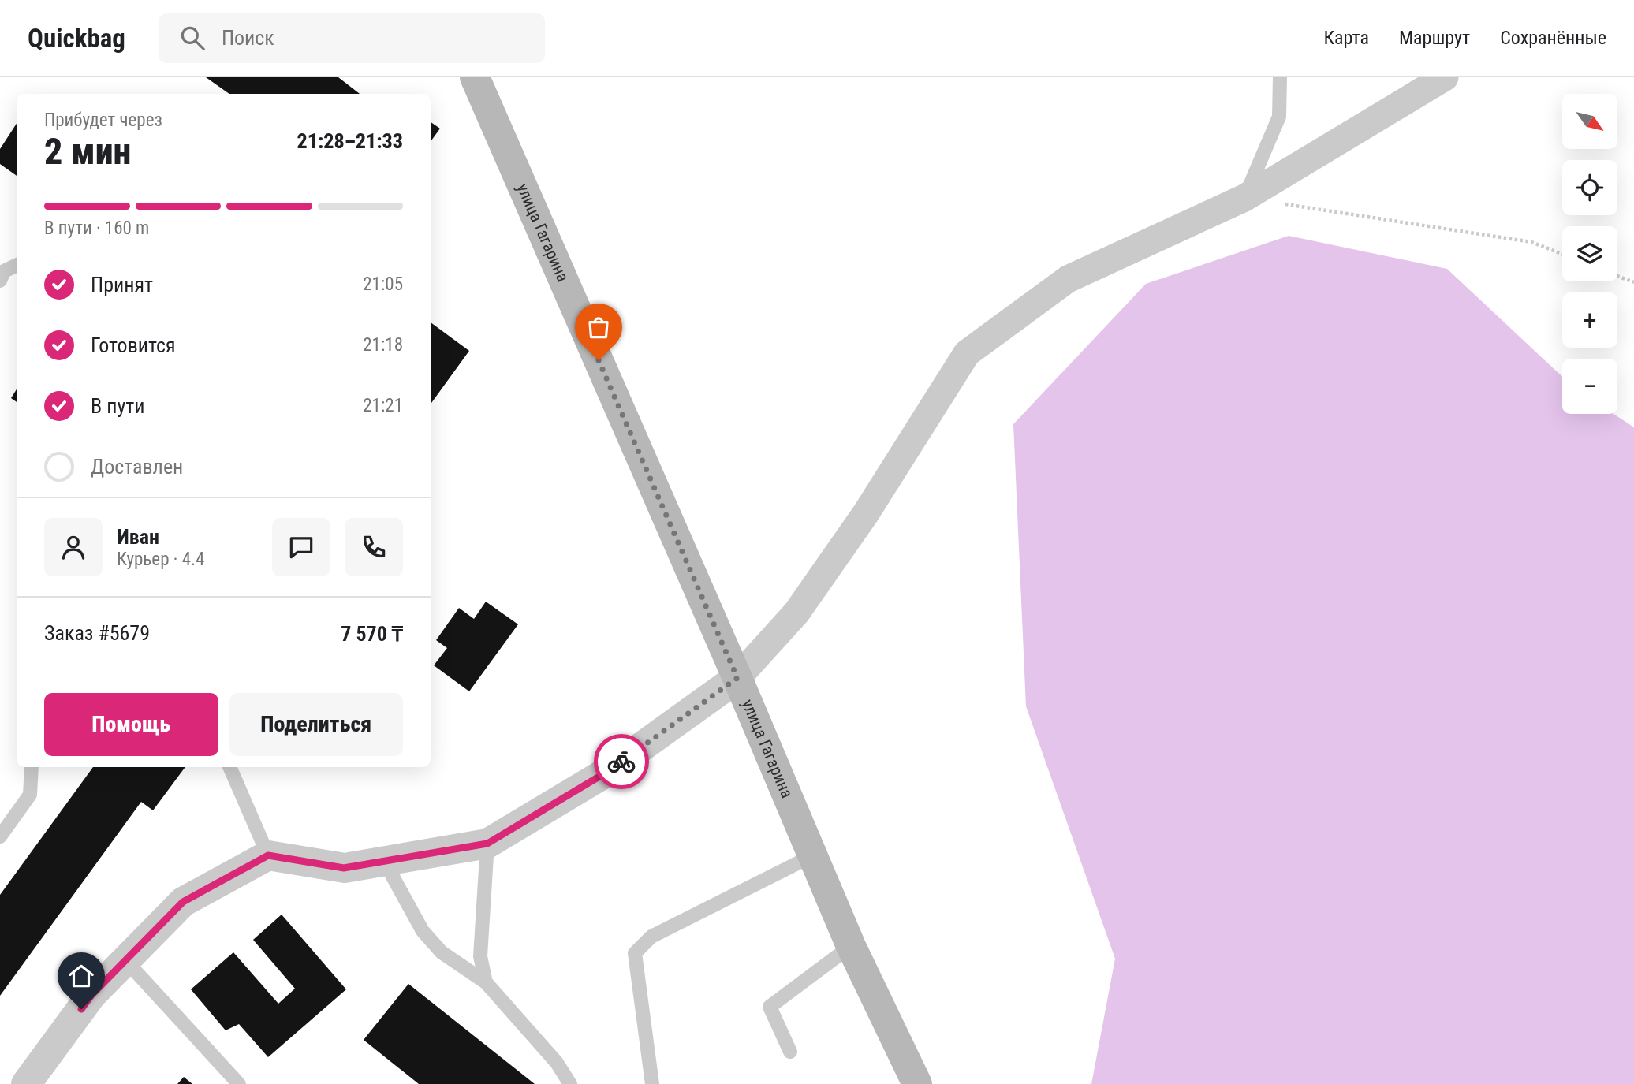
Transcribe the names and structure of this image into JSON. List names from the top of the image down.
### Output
{
  "streets": {
    "main road": ["улица Гагарина"]
  },
  "north": "bottom right",
  "page": {
    "header": "Quickbag",
    "search": "Поиск",
    "nav": ["Карта", "Маршрут", "Сохранённые"],
    "map_buttons": ["+", "−"],
    "heading": ["2 мин", "Прибудет через", "21:28–21:33"],
    "panel": [
      "Иван",
      "Курьер · 4.4",
      "Заказ #5679",
      "7 570 ₸"
    ],
    "bar": "В пути · 160 m",
    "list": [
      ["Принят", "21:05"],
      ["Готовится", "21:18"],
      ["В пути", "21:21"],
      "Доставлен"
    ],
    "buttons": ["Помощь", "Поделиться"]
  }
}
